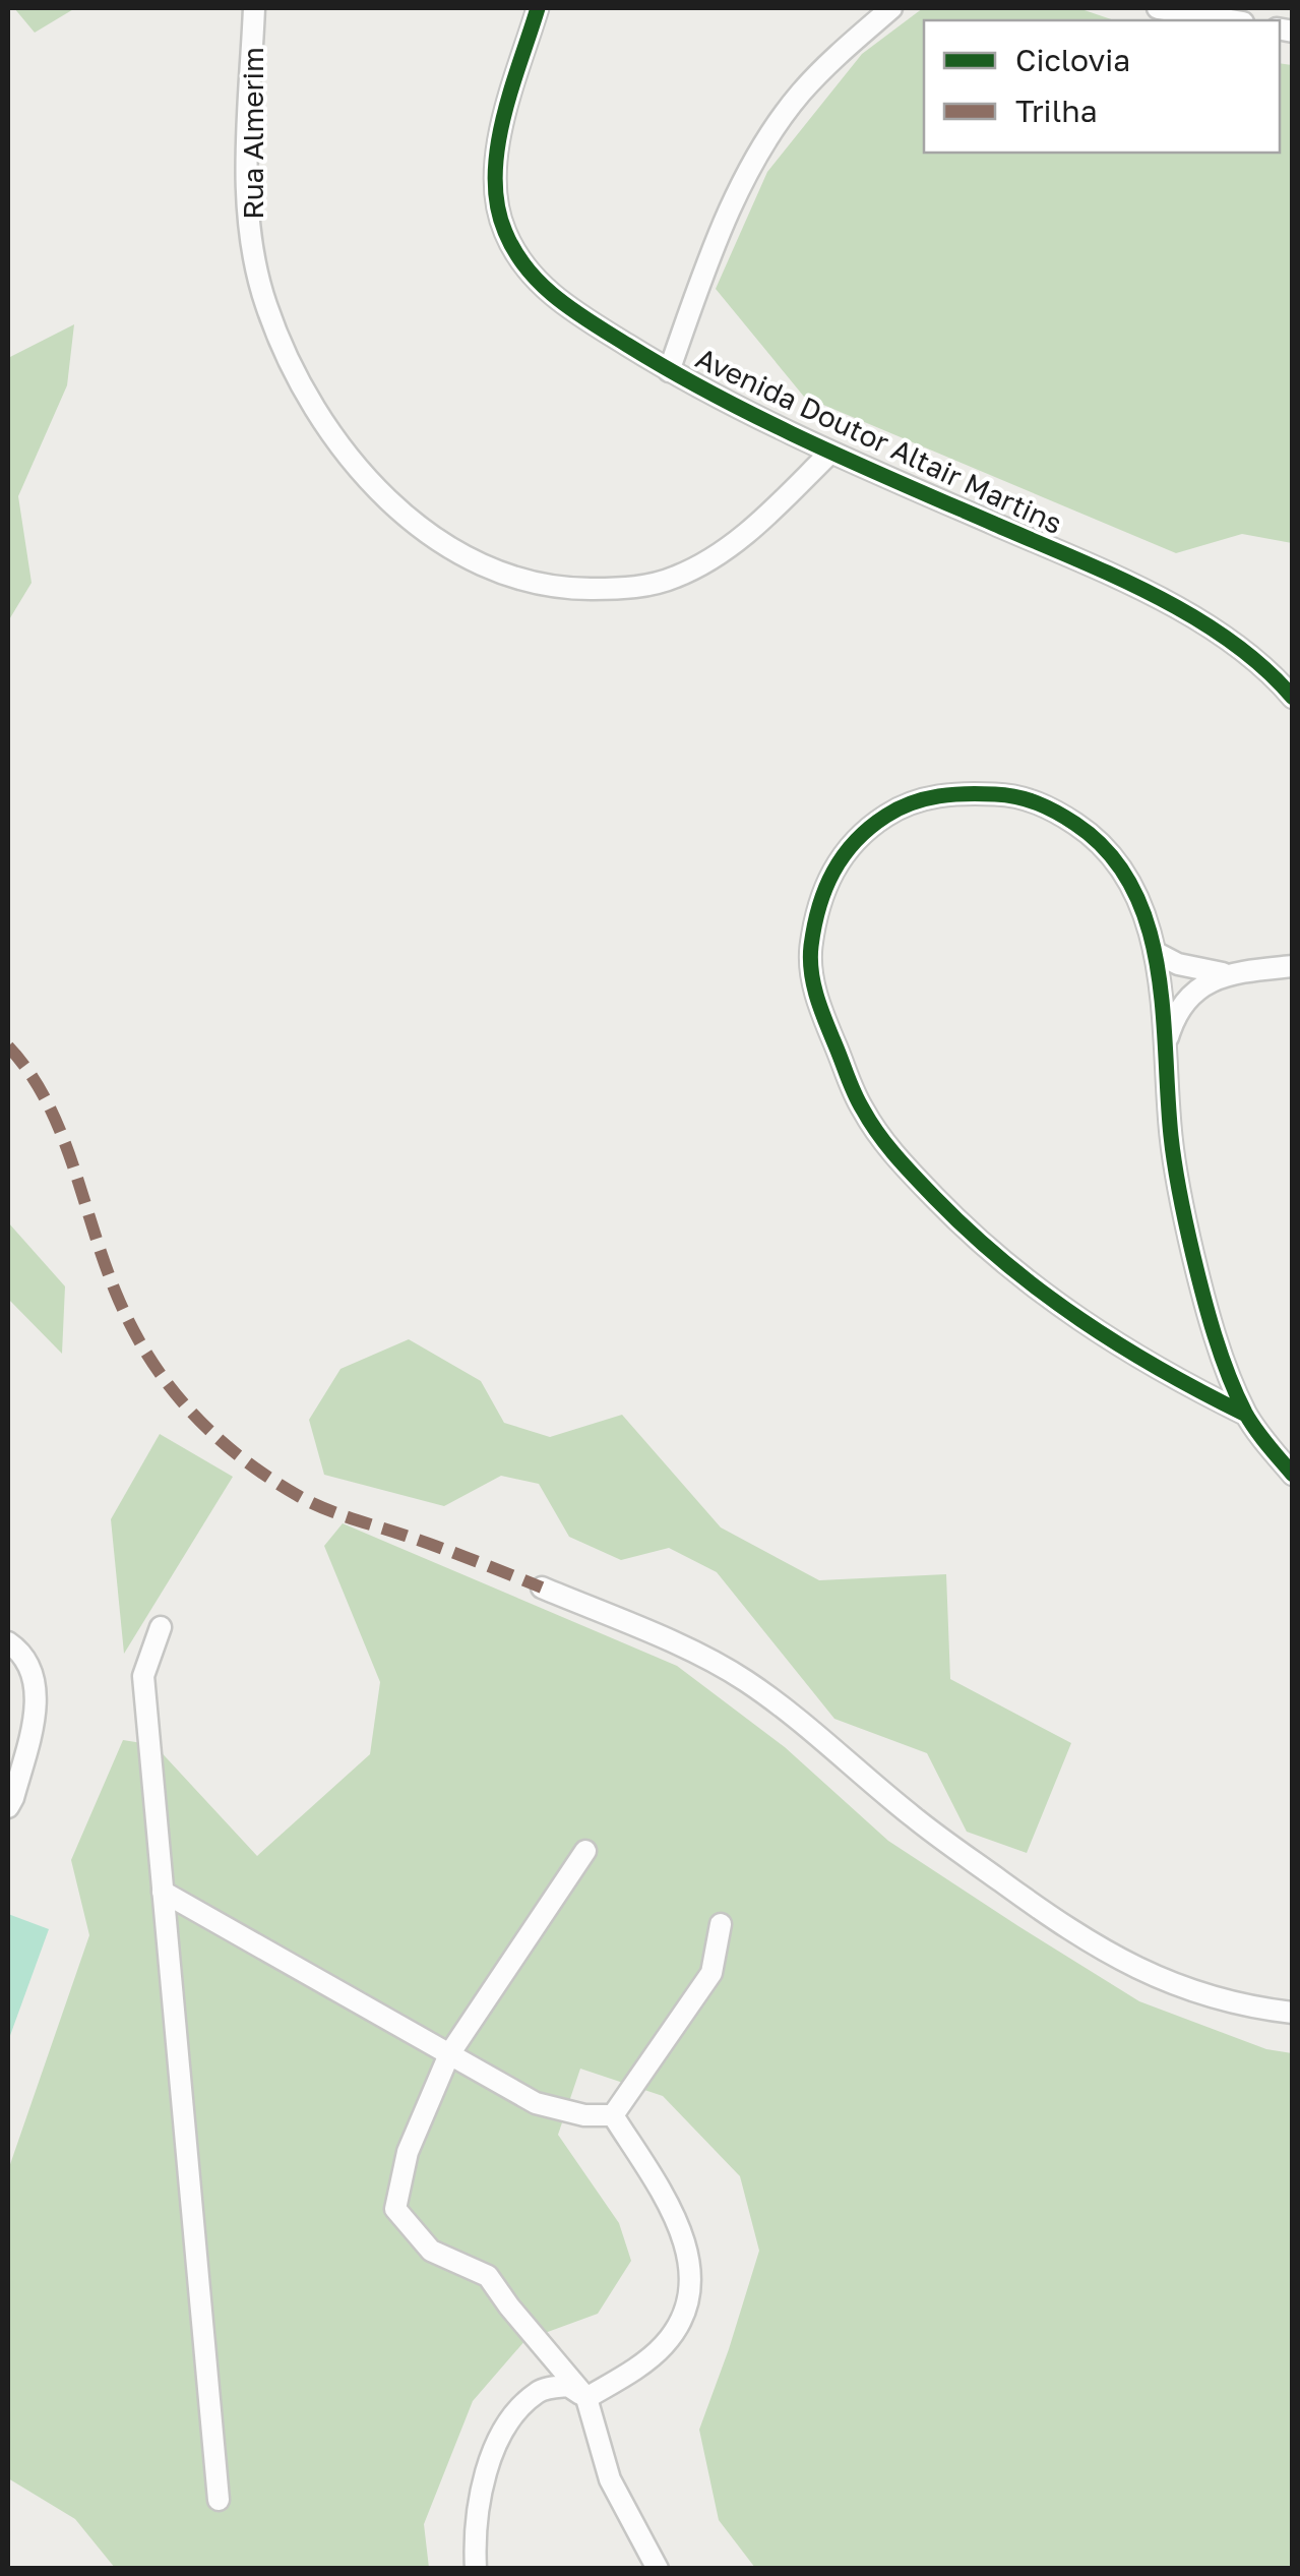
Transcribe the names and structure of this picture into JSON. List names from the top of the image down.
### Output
{
  "streets": {
    "street": ["Rua Almerim", "Avenida Doutor Altair Martins"]
  },
  "crossings": [
    ["Rua Almerim", "Avenida Doutor Altair Martins"]
  ],
  "legend": ["Ciclovia", "Trilha"]
}
